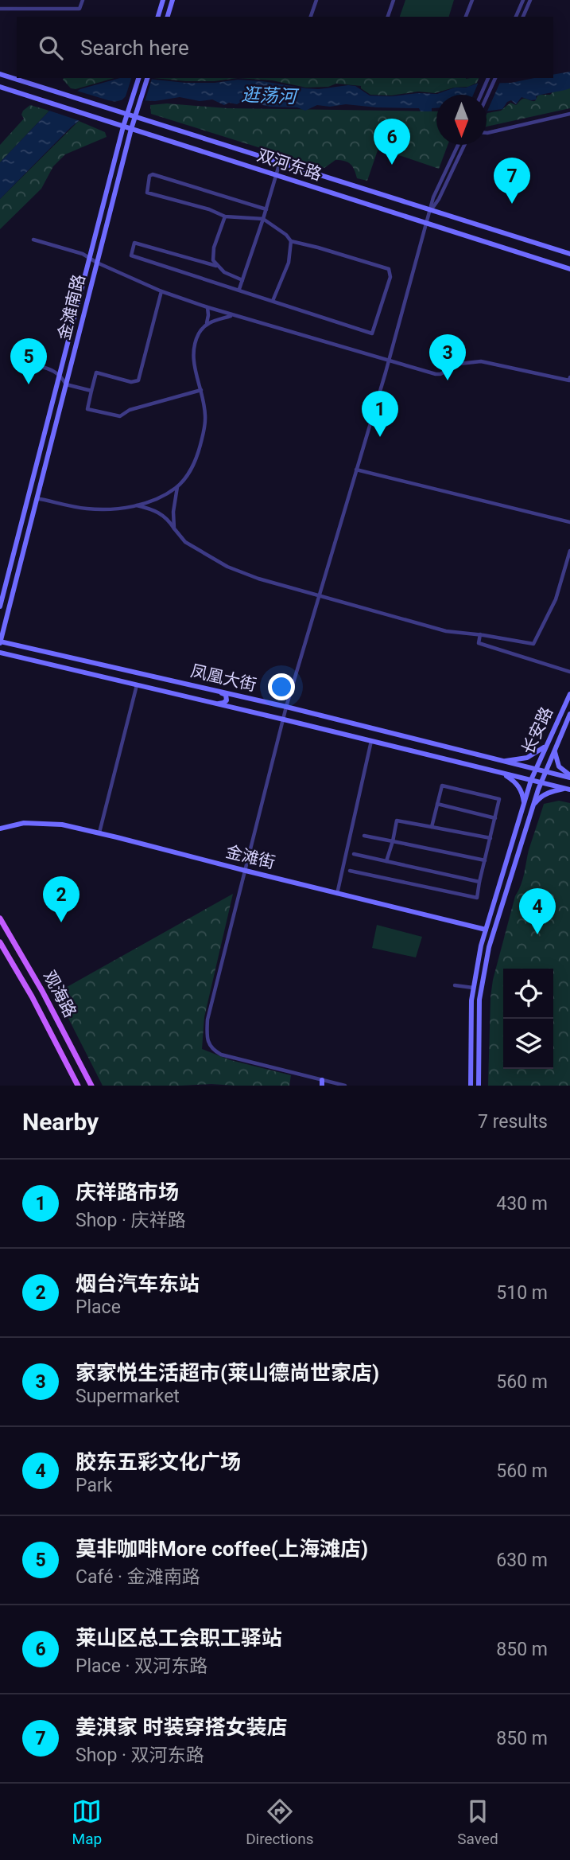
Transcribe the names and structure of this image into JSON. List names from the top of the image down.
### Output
{
  "streets": {
    "main road": ["观海路"],
    "street": [
      "双河东路",
      "金滩南路",
      "凤凰大街",
      "长安路",
      "金滩街"
    ]
  },
  "crossings": [
    ["双河东路", "金滩南路"],
    ["金滩南路", "凤凰大街"],
    ["凤凰大街", "长安路"],
    ["长安路", "金滩街"]
  ],
  "water": ["逛荡河"],
  "north": "bottom",
  "page": {
    "search": "Search here",
    "pins": [
      "6",
      "7",
      "3",
      "5",
      "1",
      "2",
      "4"
    ],
    "heading": ["Nearby", "7 results"],
    "list": [
      {
        "mark": "1",
        "name": "庆祥路市场",
        "note": "Shop · 庆祥路",
        "value": "430 m"
      },
      {
        "mark": "2",
        "name": "烟台汽车东站",
        "note": "Place",
        "value": "510 m"
      },
      {
        "mark": "3",
        "name": "家家悦生活超市(莱山德尚世家店)",
        "note": "Supermarket",
        "value": "560 m"
      },
      {
        "mark": "4",
        "name": "胶东五彩文化广场",
        "note": "Park",
        "value": "560 m"
      },
      {
        "mark": "5",
        "name": "莫非咖啡More coffee(上海滩店)",
        "note": "Café · 金滩南路",
        "value": "630 m"
      },
      {
        "mark": "6",
        "name": "莱山区总工会职工驿站",
        "note": "Place · 双河东路",
        "value": "850 m"
      },
      {
        "mark": "7",
        "name": "姜淇家 时装穿搭女装店",
        "note": "Shop · 双河东路",
        "value": "850 m"
      }
    ],
    "nav": ["Map", "Directions", "Saved"]
  }
}
